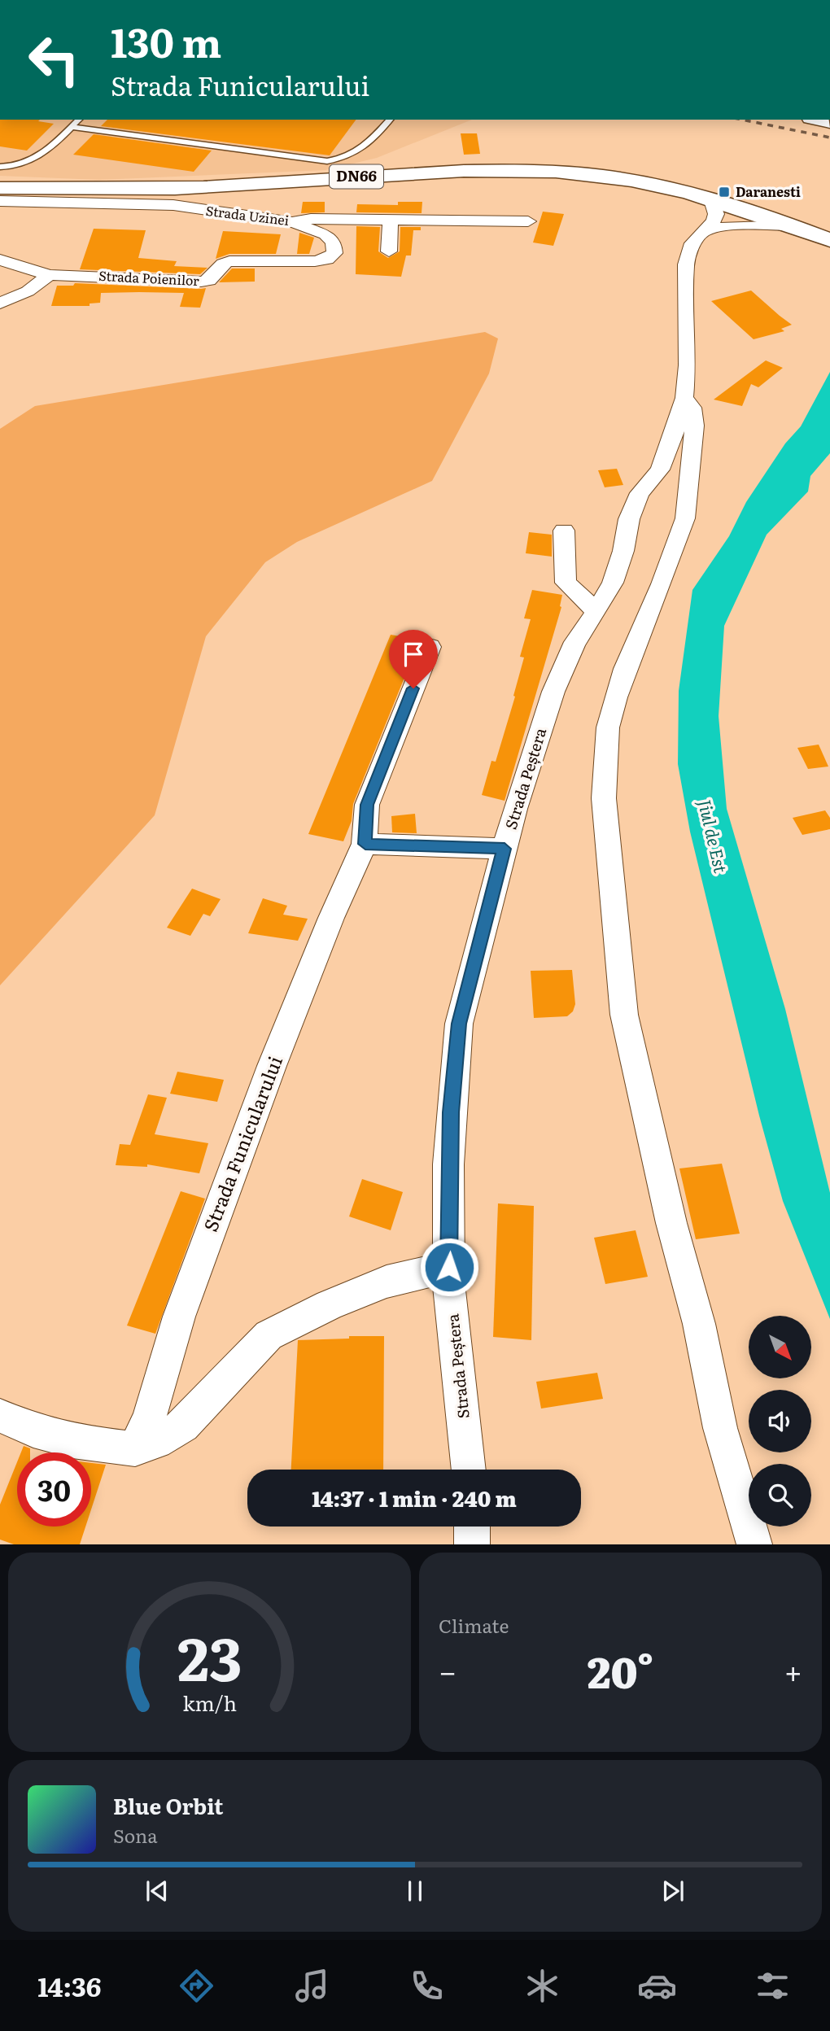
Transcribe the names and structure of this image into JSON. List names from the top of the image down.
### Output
{
  "streets": {
    "main road": ["DN66"],
    "street": [
      "Strada Uzinei",
      "Strada Poienilor",
      "Strada Peștera",
      "Strada Funicularului"
    ]
  },
  "crossings": [
    ["Strada Uzinei", "Strada Poienilor"]
  ],
  "water": ["Jiul de Est"],
  "places": {
    "transit": ["Daranesti"]
  },
  "north": "bottom right",
  "page": {
    "turn": ["130 m", "Strada Funicularului"],
    "limit": "30",
    "trip": "14:37 · 1 min · 240 m",
    "tile": "Climate",
    "heat": ["−", "20°", "+"],
    "song": ["Blue Orbit", "Sona"],
    "tabs": "14:36",
    "gauge": ["23", "km/h"]
  }
}
